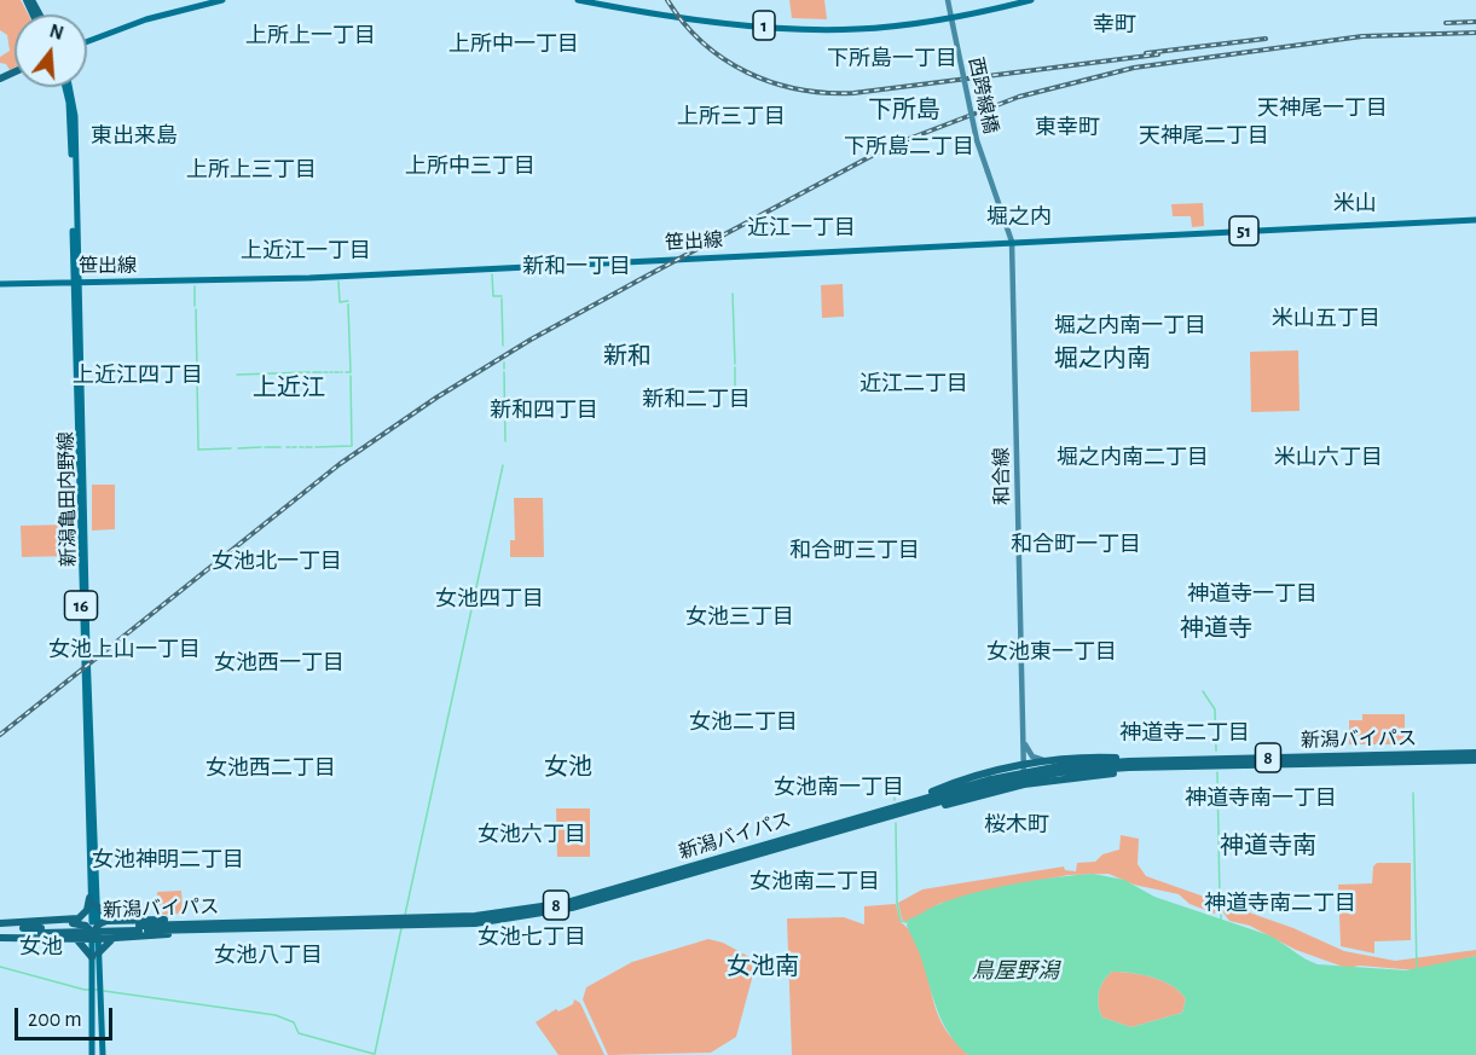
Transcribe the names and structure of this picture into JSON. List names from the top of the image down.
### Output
{
  "streets": {
    "highway": ["新潟バイパス", "8"],
    "main road": [
      "1",
      "西跨線橋",
      "51",
      "笹出線",
      "和合線",
      "新潟亀田内野線",
      "16"
    ]
  },
  "crossings": [
    ["1", "西跨線橋"],
    ["西跨線橋", "和合線"],
    ["笹出線", "和合線"],
    ["笹出線", "新潟亀田内野線"]
  ],
  "districts": [
    "幸町",
    "上所上一丁目",
    "上所中一丁目",
    "下所島一丁目",
    "天神尾一丁目",
    "下所島",
    "上所三丁目",
    "東幸町",
    "東出来島",
    "天神尾二丁目",
    "下所島二丁目",
    "上所中三丁目",
    "上所上三丁目",
    "米山",
    "堀之内",
    "近江一丁目",
    "上近江一丁目",
    "新和一丁目",
    "米山五丁目",
    "堀之内南一丁目",
    "新和",
    "堀之内南",
    "上近江四丁目",
    "近江二丁目",
    "上近江",
    "新和二丁目",
    "新和四丁目",
    "堀之内南二丁目",
    "米山六丁目",
    "和合町一丁目",
    "和合町三丁目",
    "女池北一丁目",
    "神道寺一丁目",
    "女池四丁目",
    "女池三丁目",
    "神道寺",
    "女池上山一丁目",
    "女池東一丁目",
    "女池西一丁目",
    "女池二丁目",
    "神道寺二丁目",
    "女池",
    "女池西二丁目",
    "女池南一丁目",
    "神道寺南一丁目",
    "桜木町",
    "女池六丁目",
    "神道寺南",
    "女池神明二丁目",
    "女池南二丁目",
    "神道寺南二丁目",
    "女池七丁目",
    "女池",
    "女池八丁目",
    "女池南"
  ],
  "water": ["鳥屋野潟"],
  "scale_bar": "200 m",
  "north": "top"
}
